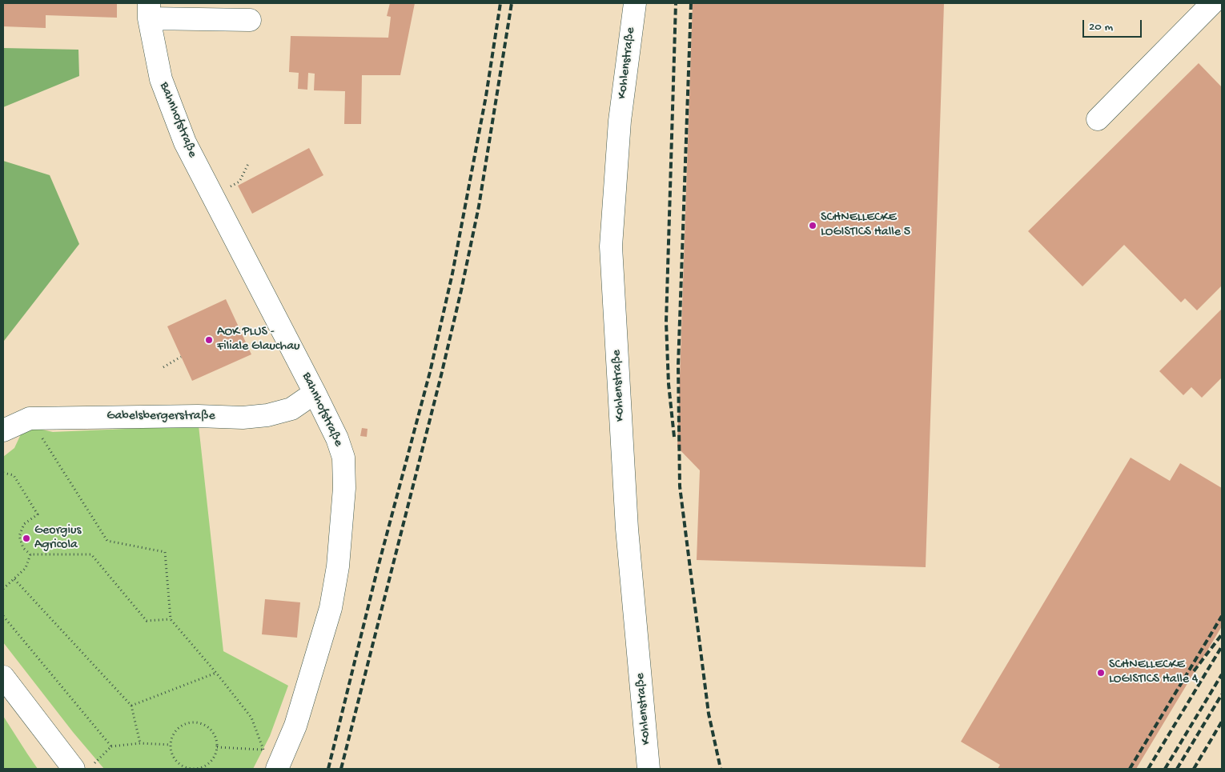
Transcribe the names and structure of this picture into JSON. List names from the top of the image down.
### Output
{
  "streets": {
    "street": ["Kohlenstraße", "Bahnhofstraße", "Gabelsbergerstraße"]
  },
  "crossings": [
    ["Bahnhofstraße", "Gabelsbergerstraße"]
  ],
  "places": [
    "SCHNELLECKE LOGISTICS Halle 5",
    "AOK PLUS - Filiale Glauchau",
    "Georgius Agricola",
    "SCHNELLECKE LOGISTICS Halle 4"
  ],
  "scale_bar": "20 m"
}
